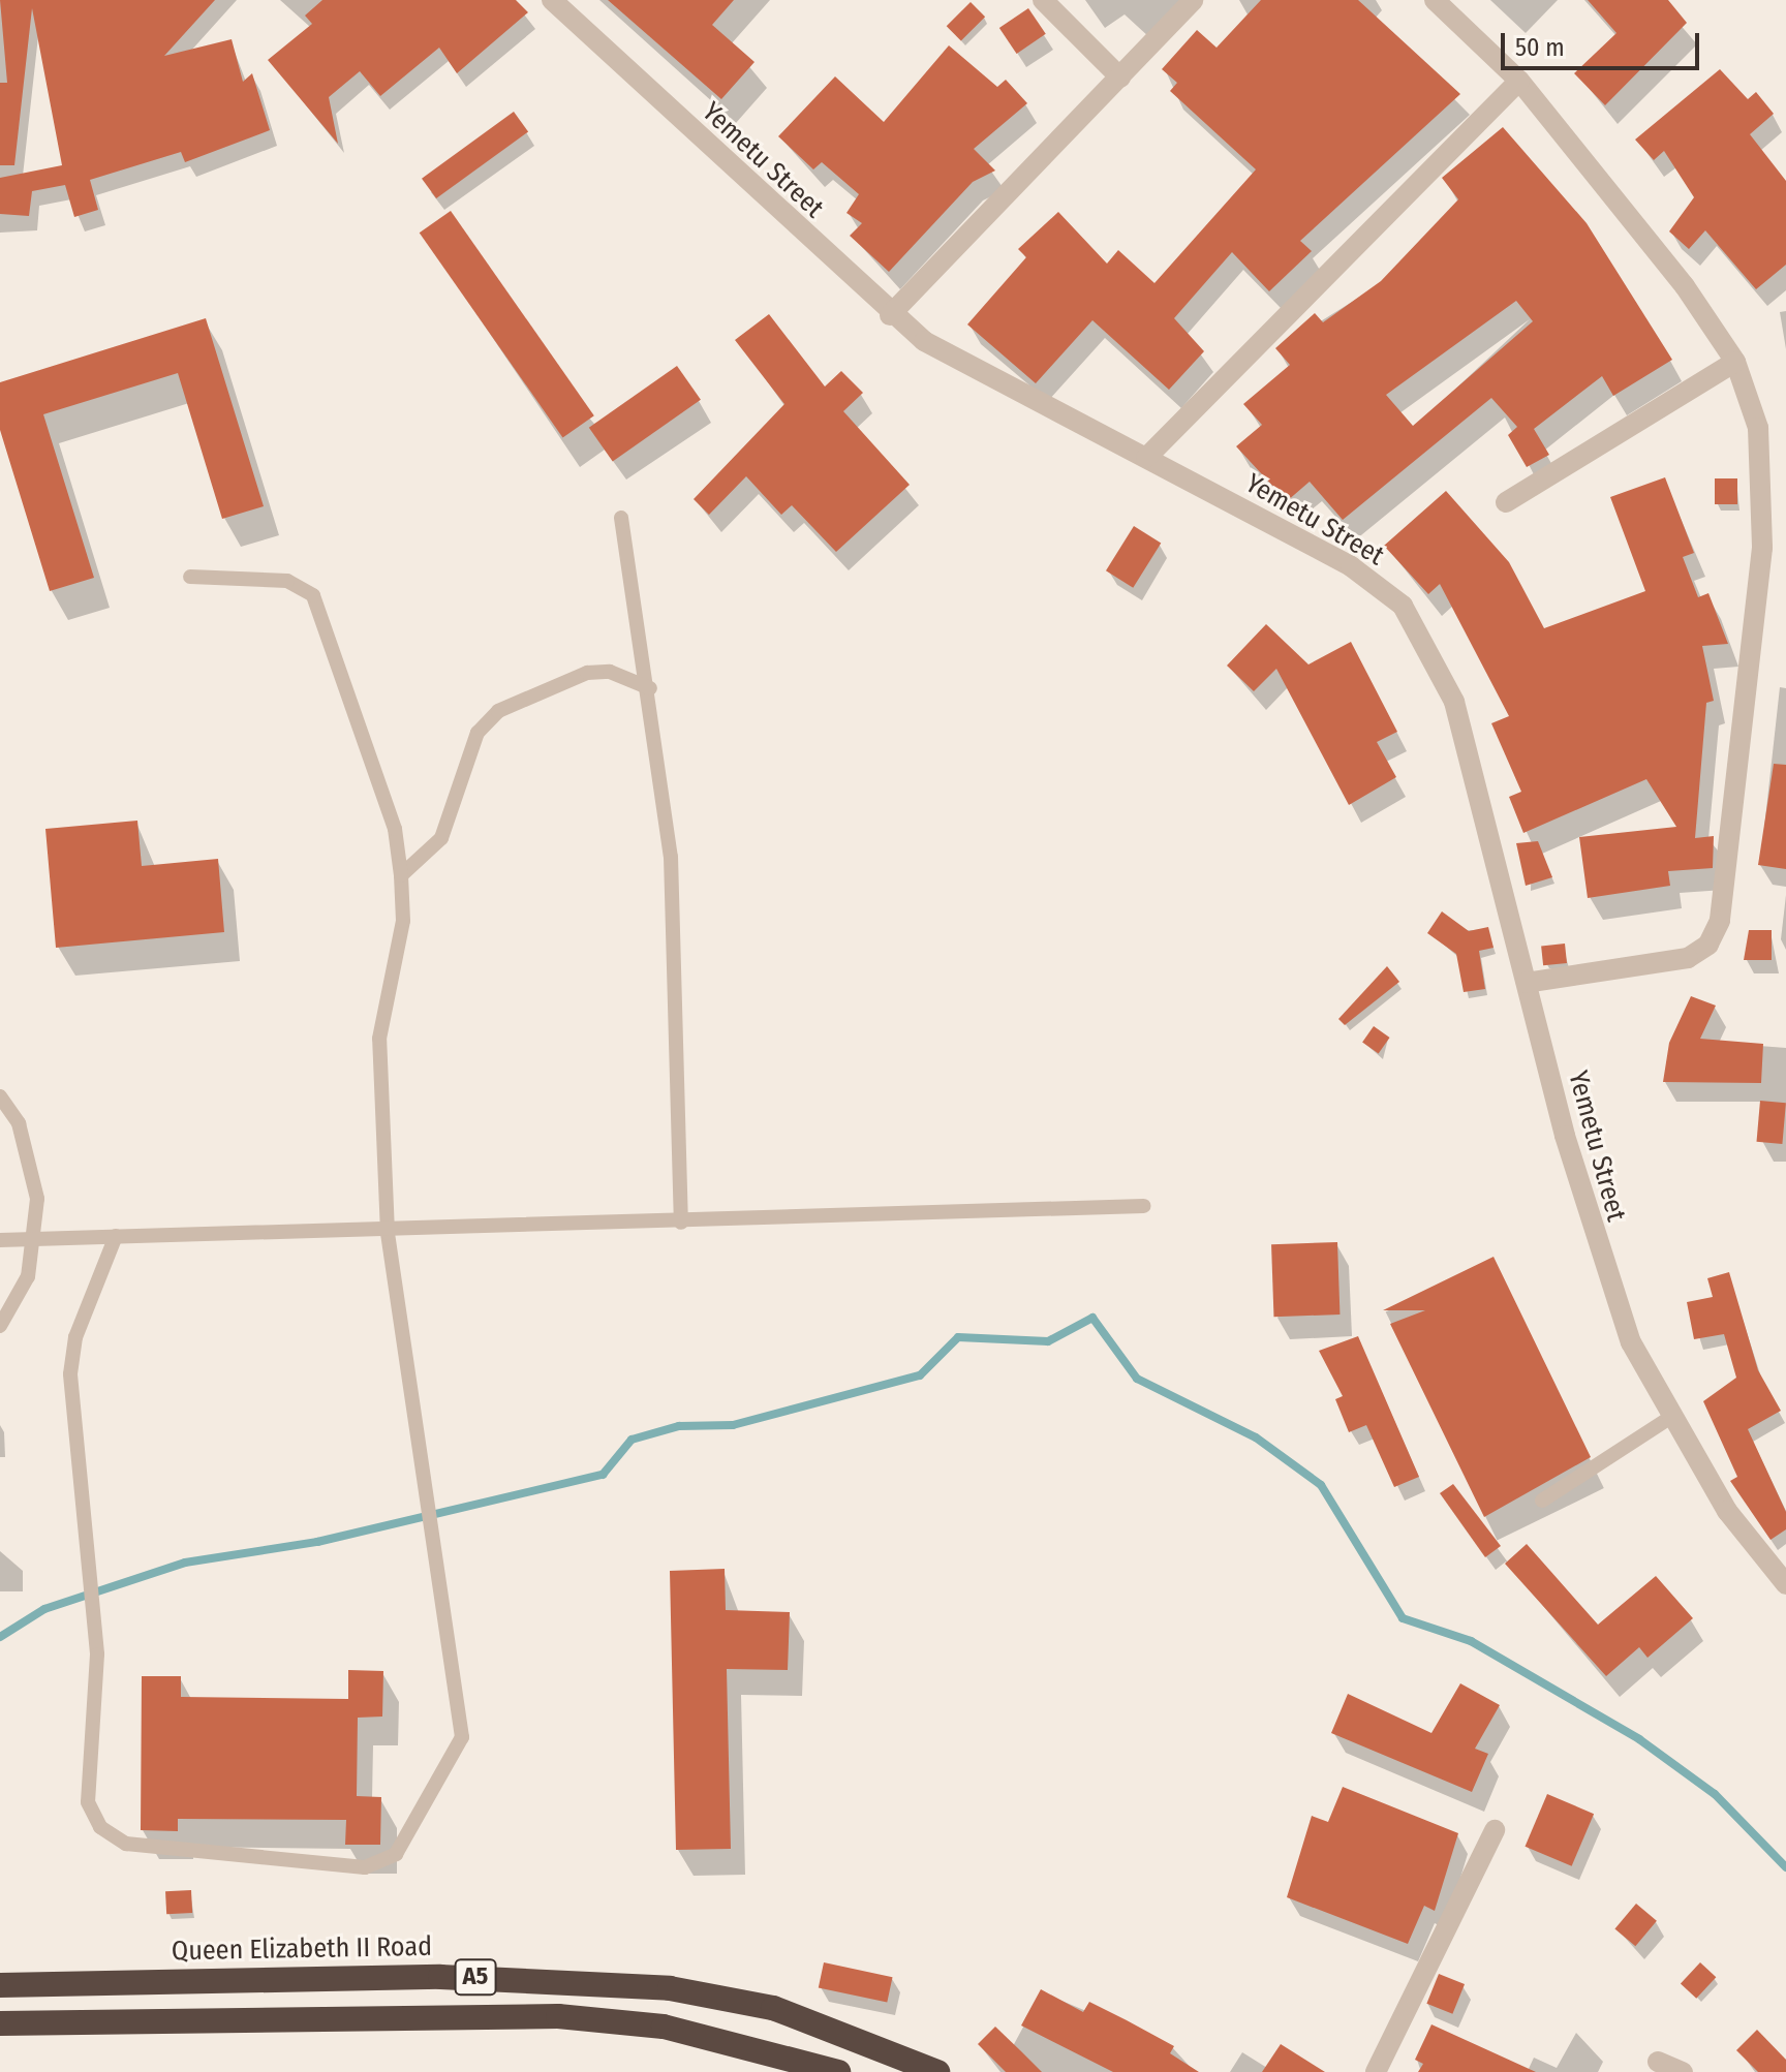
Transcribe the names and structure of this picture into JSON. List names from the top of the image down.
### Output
{
  "streets": {
    "highway": ["Queen Elizabeth II Road", "A5"],
    "street": ["Yemetu Street"]
  },
  "scale_bar": "50 m"
}
